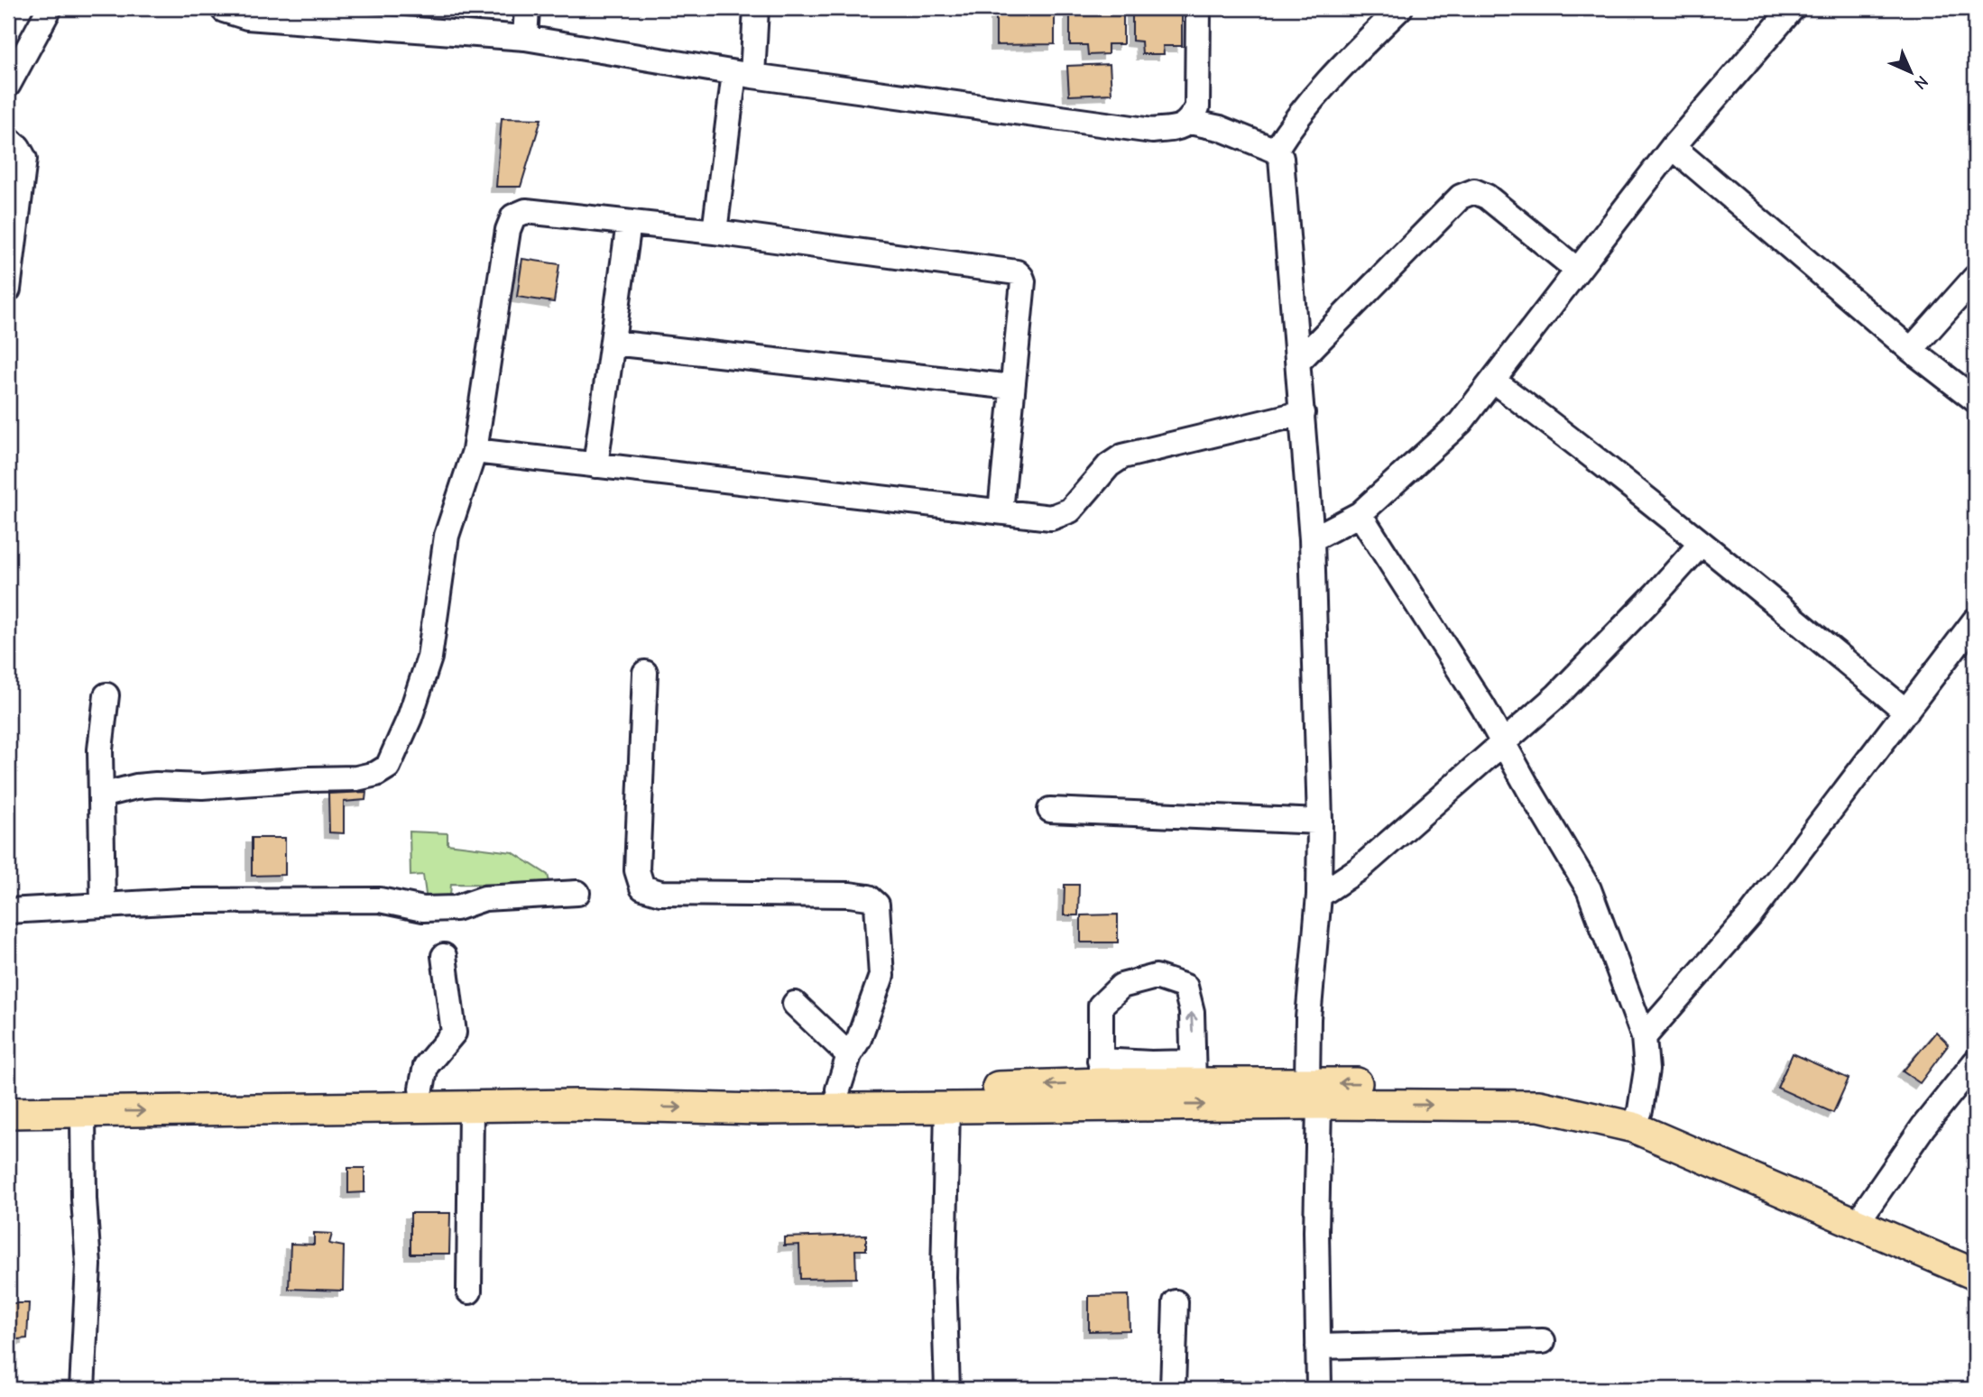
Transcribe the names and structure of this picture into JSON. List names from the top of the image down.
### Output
{
  "north": "bottom right"
}
